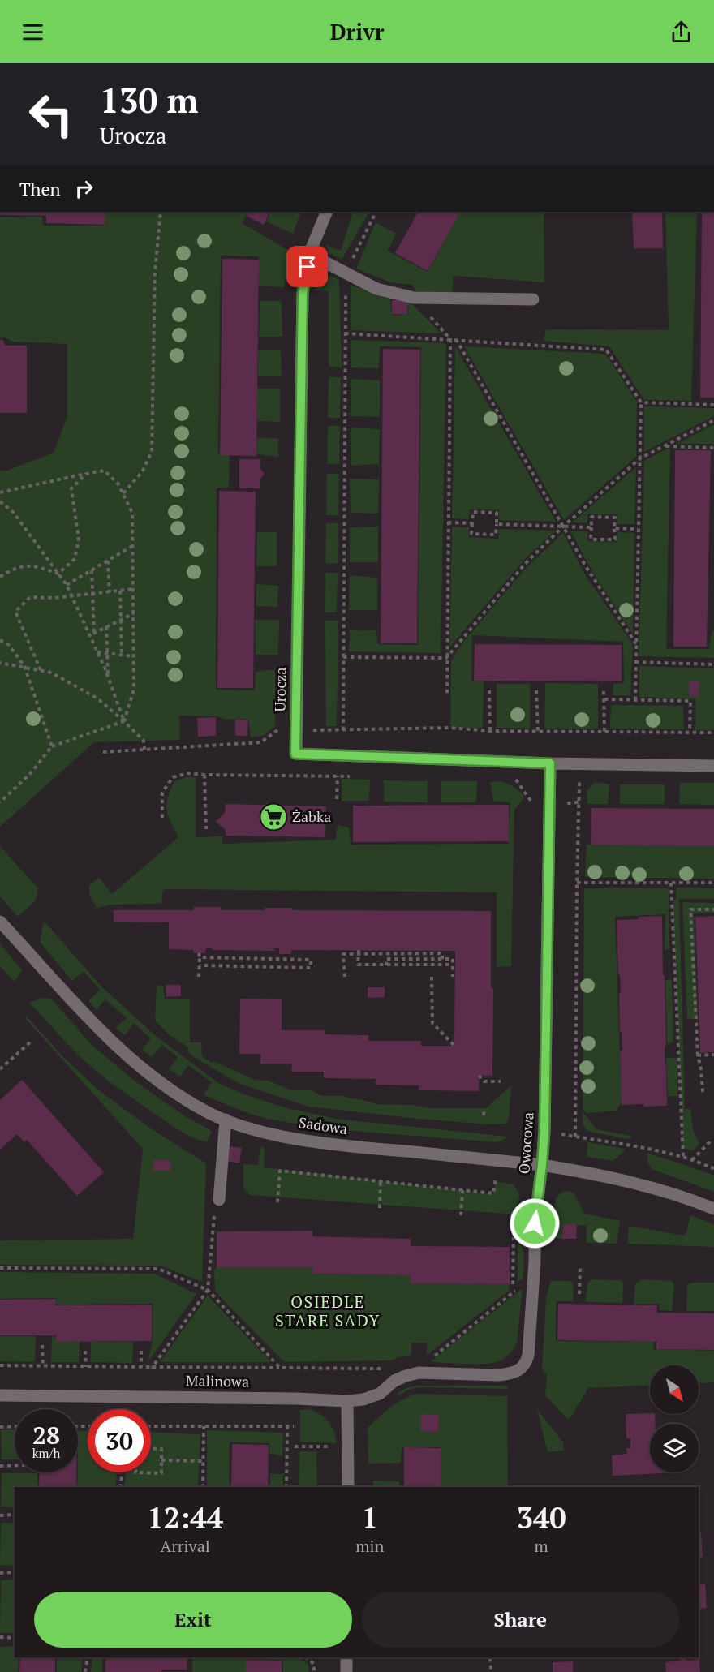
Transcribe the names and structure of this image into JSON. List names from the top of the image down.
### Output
{
  "streets": {
    "street": [
      "Urocza",
      "Sadowa",
      "Owocowa",
      "Malinowa"
    ]
  },
  "crossings": [
    ["Urocza", "Owocowa"],
    ["Sadowa", "Owocowa"],
    ["Owocowa", "Malinowa"]
  ],
  "districts": ["OSIEDLE STARE SADY"],
  "places": {
    "supermarket": ["Żabka"]
  },
  "north": "bottom right",
  "page": {
    "header": "Drivr",
    "turn": ["130 m", "Urocza"],
    "then": "Then",
    "speed": "28 km/h",
    "limit": "30",
    "eta": [
      "12:44",
      "Arrival",
      "1",
      "min",
      "340",
      "m"
    ],
    "buttons": ["Exit", "Share"]
  }
}
